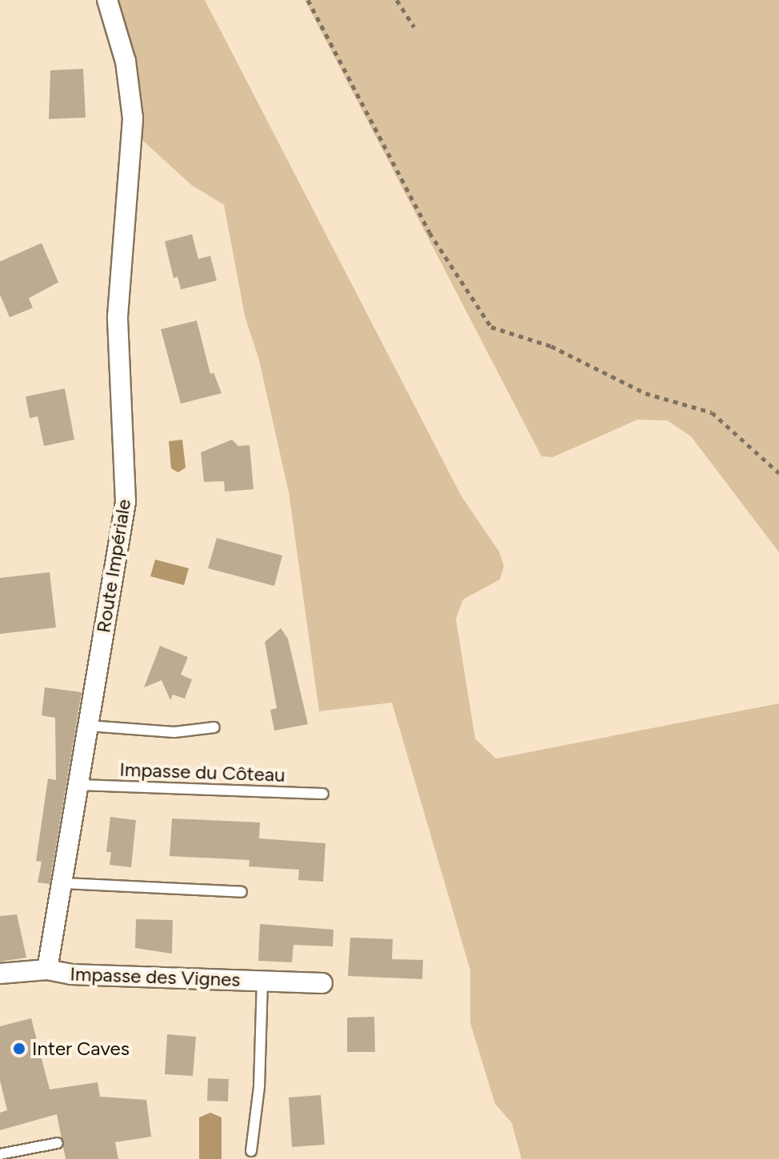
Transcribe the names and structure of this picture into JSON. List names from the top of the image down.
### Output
{
  "streets": {
    "street": ["Route Impériale", "Impasse des Vignes"],
    "lane": ["Impasse du Côteau"]
  },
  "crossings": [
    ["Route Impériale", "Impasse du Côteau"],
    ["Route Impériale", "Impasse des Vignes"]
  ],
  "places": ["Inter Caves"]
}
